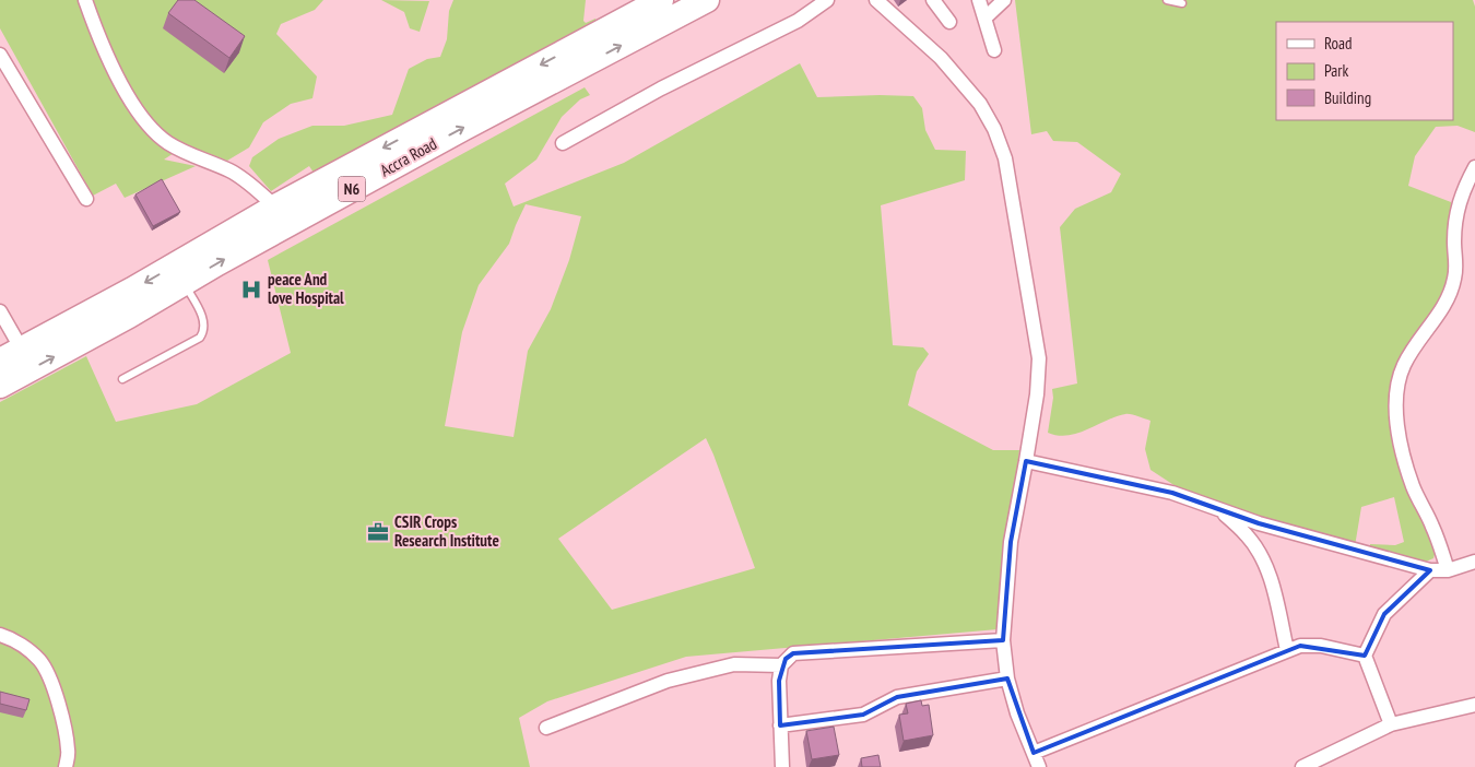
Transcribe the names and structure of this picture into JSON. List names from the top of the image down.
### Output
{
  "streets": {
    "highway": ["Accra Road", "N6"]
  },
  "places": {
    "hospital": ["peace And love Hospital"],
    "office": ["CSIR Crops Research Institute"]
  },
  "legend": ["Road", "Park", "Building"]
}
